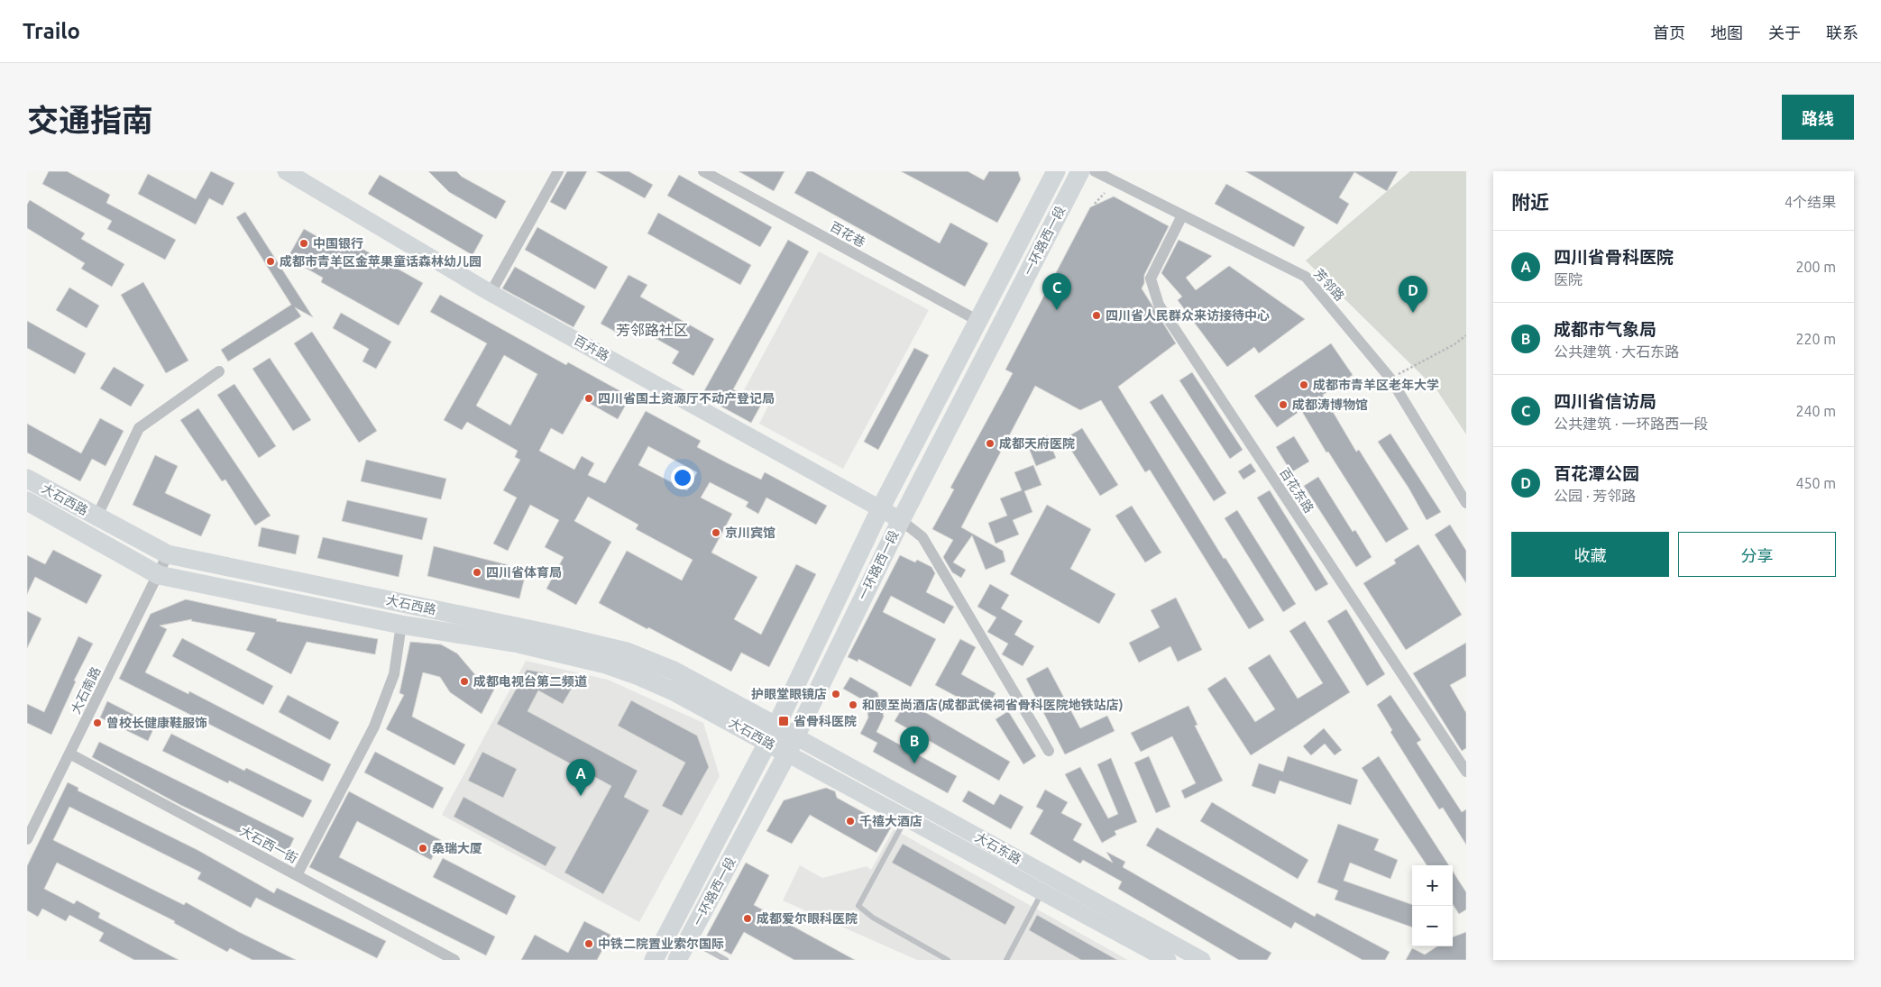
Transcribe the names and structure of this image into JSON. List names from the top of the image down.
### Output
{
  "streets": {
    "main road": [
      "一环路西一段",
      "百卉路",
      "大石西路",
      "大石东路"
    ],
    "street": [
      "百花巷",
      "芳邻路",
      "百花东路",
      "大石南路",
      "大石西一街"
    ]
  },
  "crossings": [
    ["百花巷", "一环路西一段"],
    ["一环路西一段", "百卉路"],
    ["一环路西一段", "大石西路"],
    ["一环路西一段", "大石东路"],
    ["芳邻路", "百花东路"],
    ["大石西路", "大石南路"],
    ["大石西路", "大石东路"],
    ["大石南路", "大石西一街"]
  ],
  "districts": ["芳邻路社区"],
  "places": {
    "other": [
      "中国银行",
      "成都市青羊区金苹果童话森林幼儿园",
      "四川省人民群众来访接待中心",
      "成都市青羊区老年大学",
      "四川省国土资源厅不动产登记局",
      "成都涛博物馆",
      "成都天府医院",
      "京川宾馆",
      "四川省体育局",
      "成都电视台第二频道",
      "护眼堂眼镜店",
      "和颐至尚酒店(成都武侯祠省骨科医院地铁站店)",
      "曾校长健康鞋服饰",
      "千禧大酒店",
      "桑瑞大厦",
      "成都爱尔眼科医院",
      "中铁二院置业索尔国际"
    ],
    "transit": ["省骨科医院"]
  },
  "page": {
    "header": "Trailo",
    "nav": [
      "首页",
      "地图",
      "关于",
      "联系"
    ],
    "title": "交通指南",
    "buttons": [
      "路线",
      ["收藏", "分享"]
    ],
    "heading": ["附近", "4个结果"],
    "list": [
      {
        "mark": "A",
        "name": "四川省骨科医院",
        "note": "医院",
        "value": "200 m"
      },
      {
        "mark": "B",
        "name": "成都市气象局",
        "note": "公共建筑 · 大石东路",
        "value": "220 m"
      },
      {
        "mark": "C",
        "name": "四川省信访局",
        "note": "公共建筑 · 一环路西一段",
        "value": "240 m"
      },
      {
        "mark": "D",
        "name": "百花潭公园",
        "note": "公园 · 芳邻路",
        "value": "450 m"
      }
    ],
    "pins": [
      "C",
      "D",
      "B",
      "A"
    ],
    "map_buttons": ["+", "−"]
  }
}
